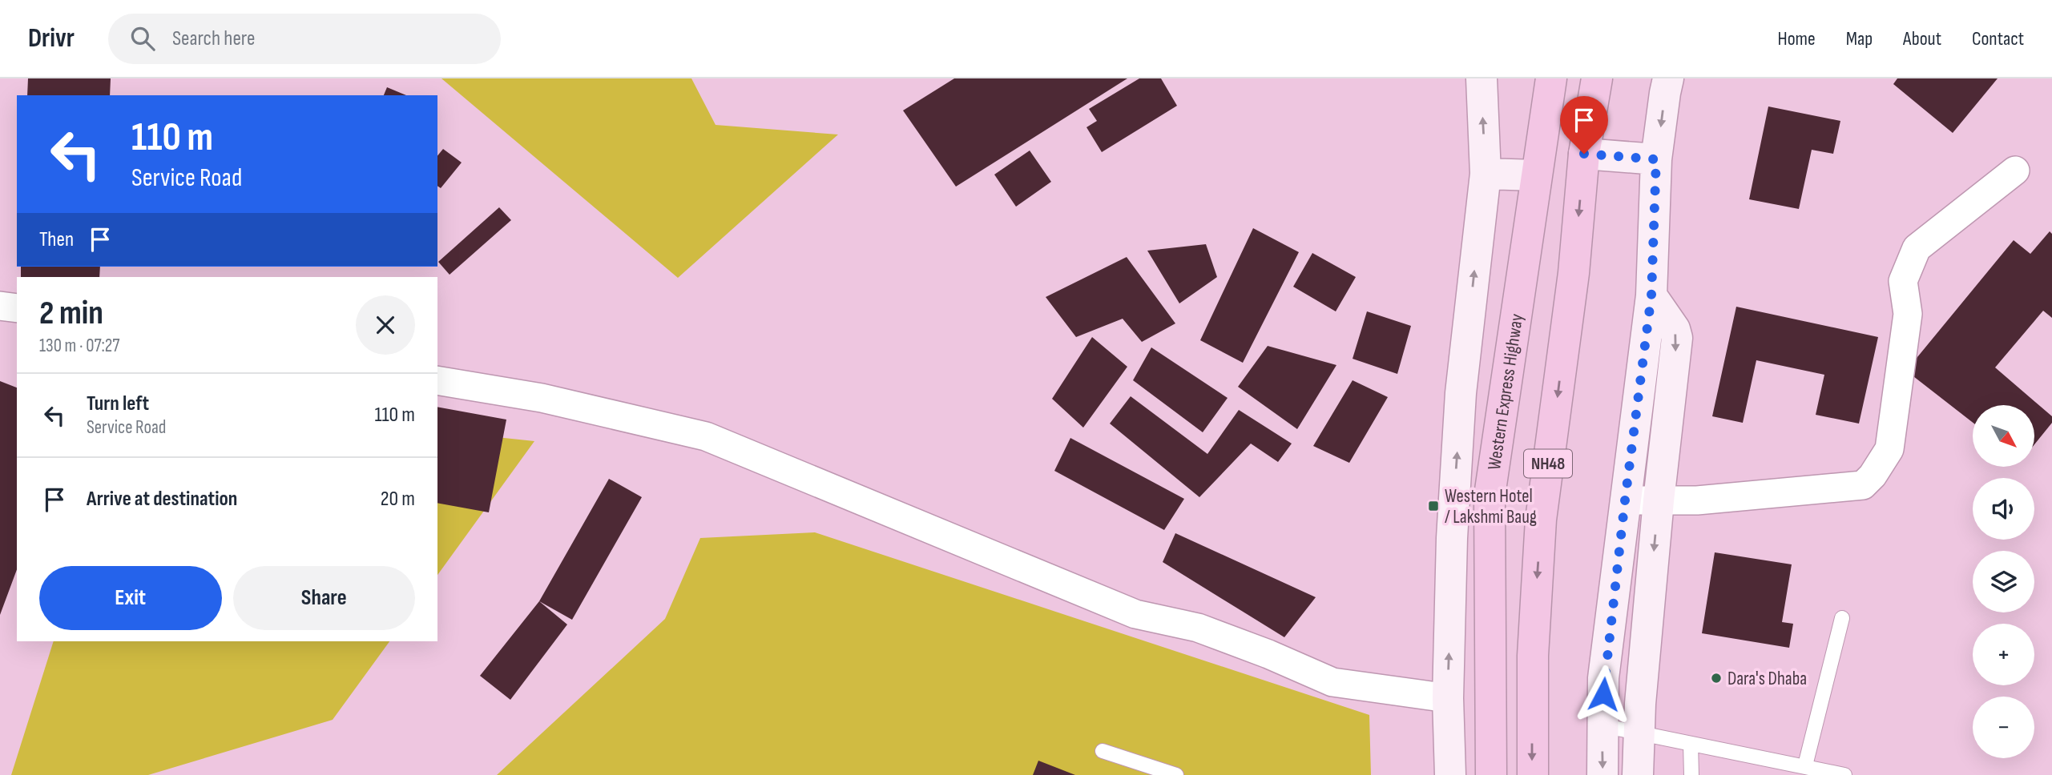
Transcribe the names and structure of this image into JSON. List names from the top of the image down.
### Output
{
  "streets": {
    "highway": ["Western Express Highway", "NH48"]
  },
  "places": {
    "transit": ["Western Hotel / Lakshmi Baug"],
    "other": ["Dara's Dhaba"]
  },
  "north": "bottom right",
  "page": {
    "header": "Drivr",
    "search": "Search here",
    "nav": [
      "Home",
      "Map",
      "About",
      "Contact"
    ],
    "turn": ["110 m", "Service Road"],
    "then": "Then",
    "heading": ["2 min", "130 m · 07:27"],
    "list": [
      {
        "name": "Turn left",
        "note": "Service Road",
        "value": "110 m"
      },
      {
        "name": "Arrive at destination",
        "value": "20 m"
      }
    ],
    "map_buttons": ["+", "−"],
    "buttons": ["Exit", "Share"]
  }
}
